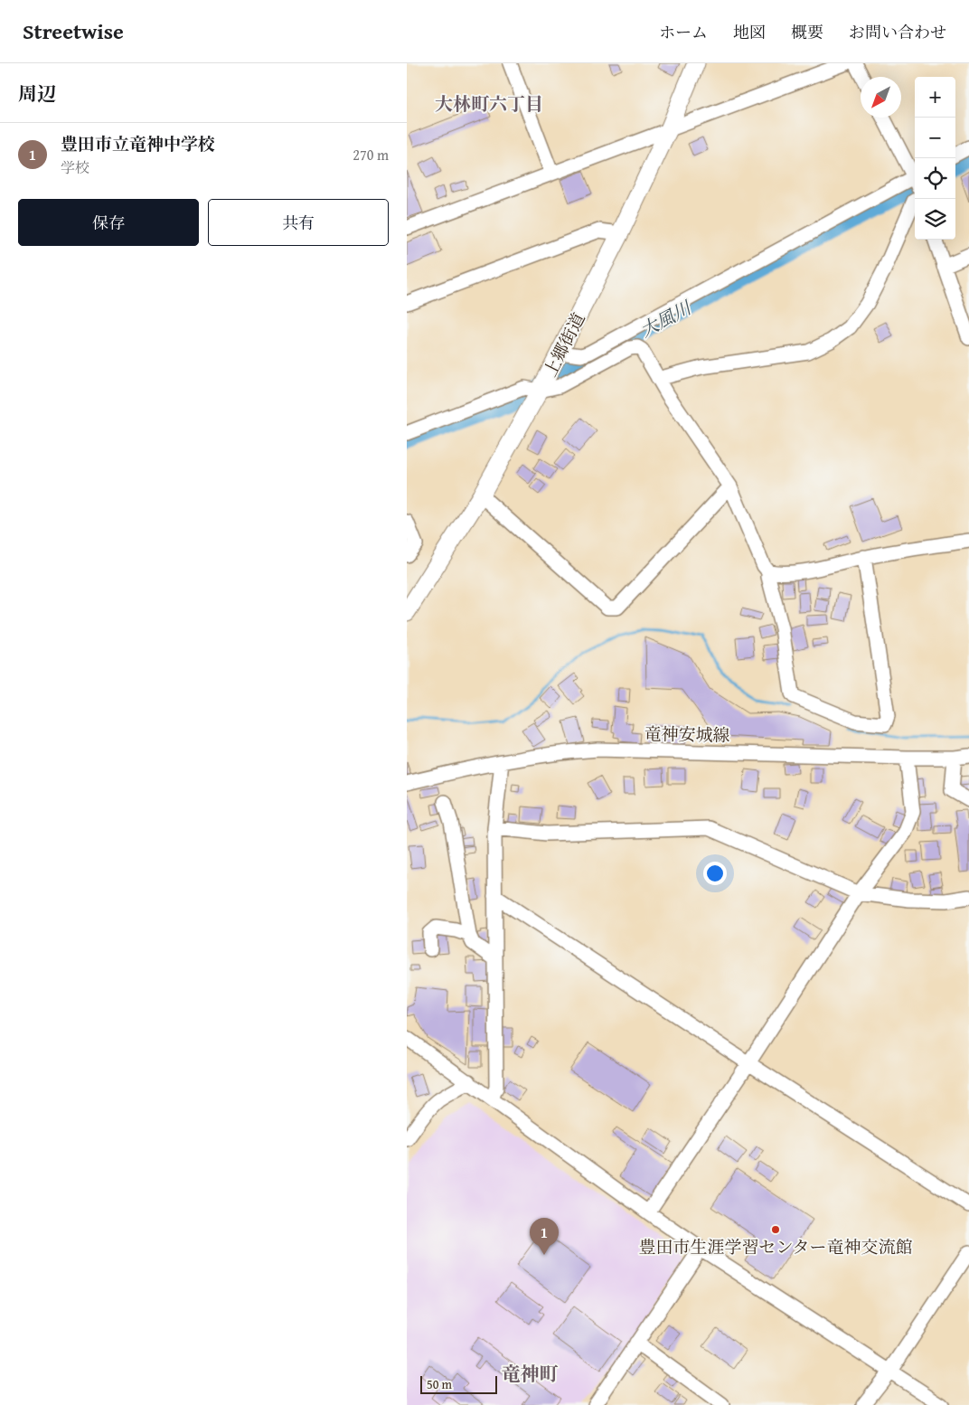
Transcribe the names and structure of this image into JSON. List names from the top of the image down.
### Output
{
  "streets": {
    "main road": ["上郷街道"],
    "street": ["竜神安城線"]
  },
  "districts": ["大林町六丁目", "竜神町"],
  "water": ["大風川"],
  "places": ["豊田市生涯学習センター竜神交流館"],
  "scale_bar": "50 m",
  "north": "bottom left",
  "page": {
    "header": "Streetwise",
    "nav": [
      "ホーム",
      "地図",
      "概要",
      "お問い合わせ"
    ],
    "heading": "周辺",
    "map_buttons": ["+", "−"],
    "list": [
      {
        "mark": "1",
        "name": "豊田市立竜神中学校",
        "note": "学校",
        "value": "270 m"
      }
    ],
    "buttons": ["保存", "共有"],
    "pins": "1",
    "scale": "50 m"
  }
}
